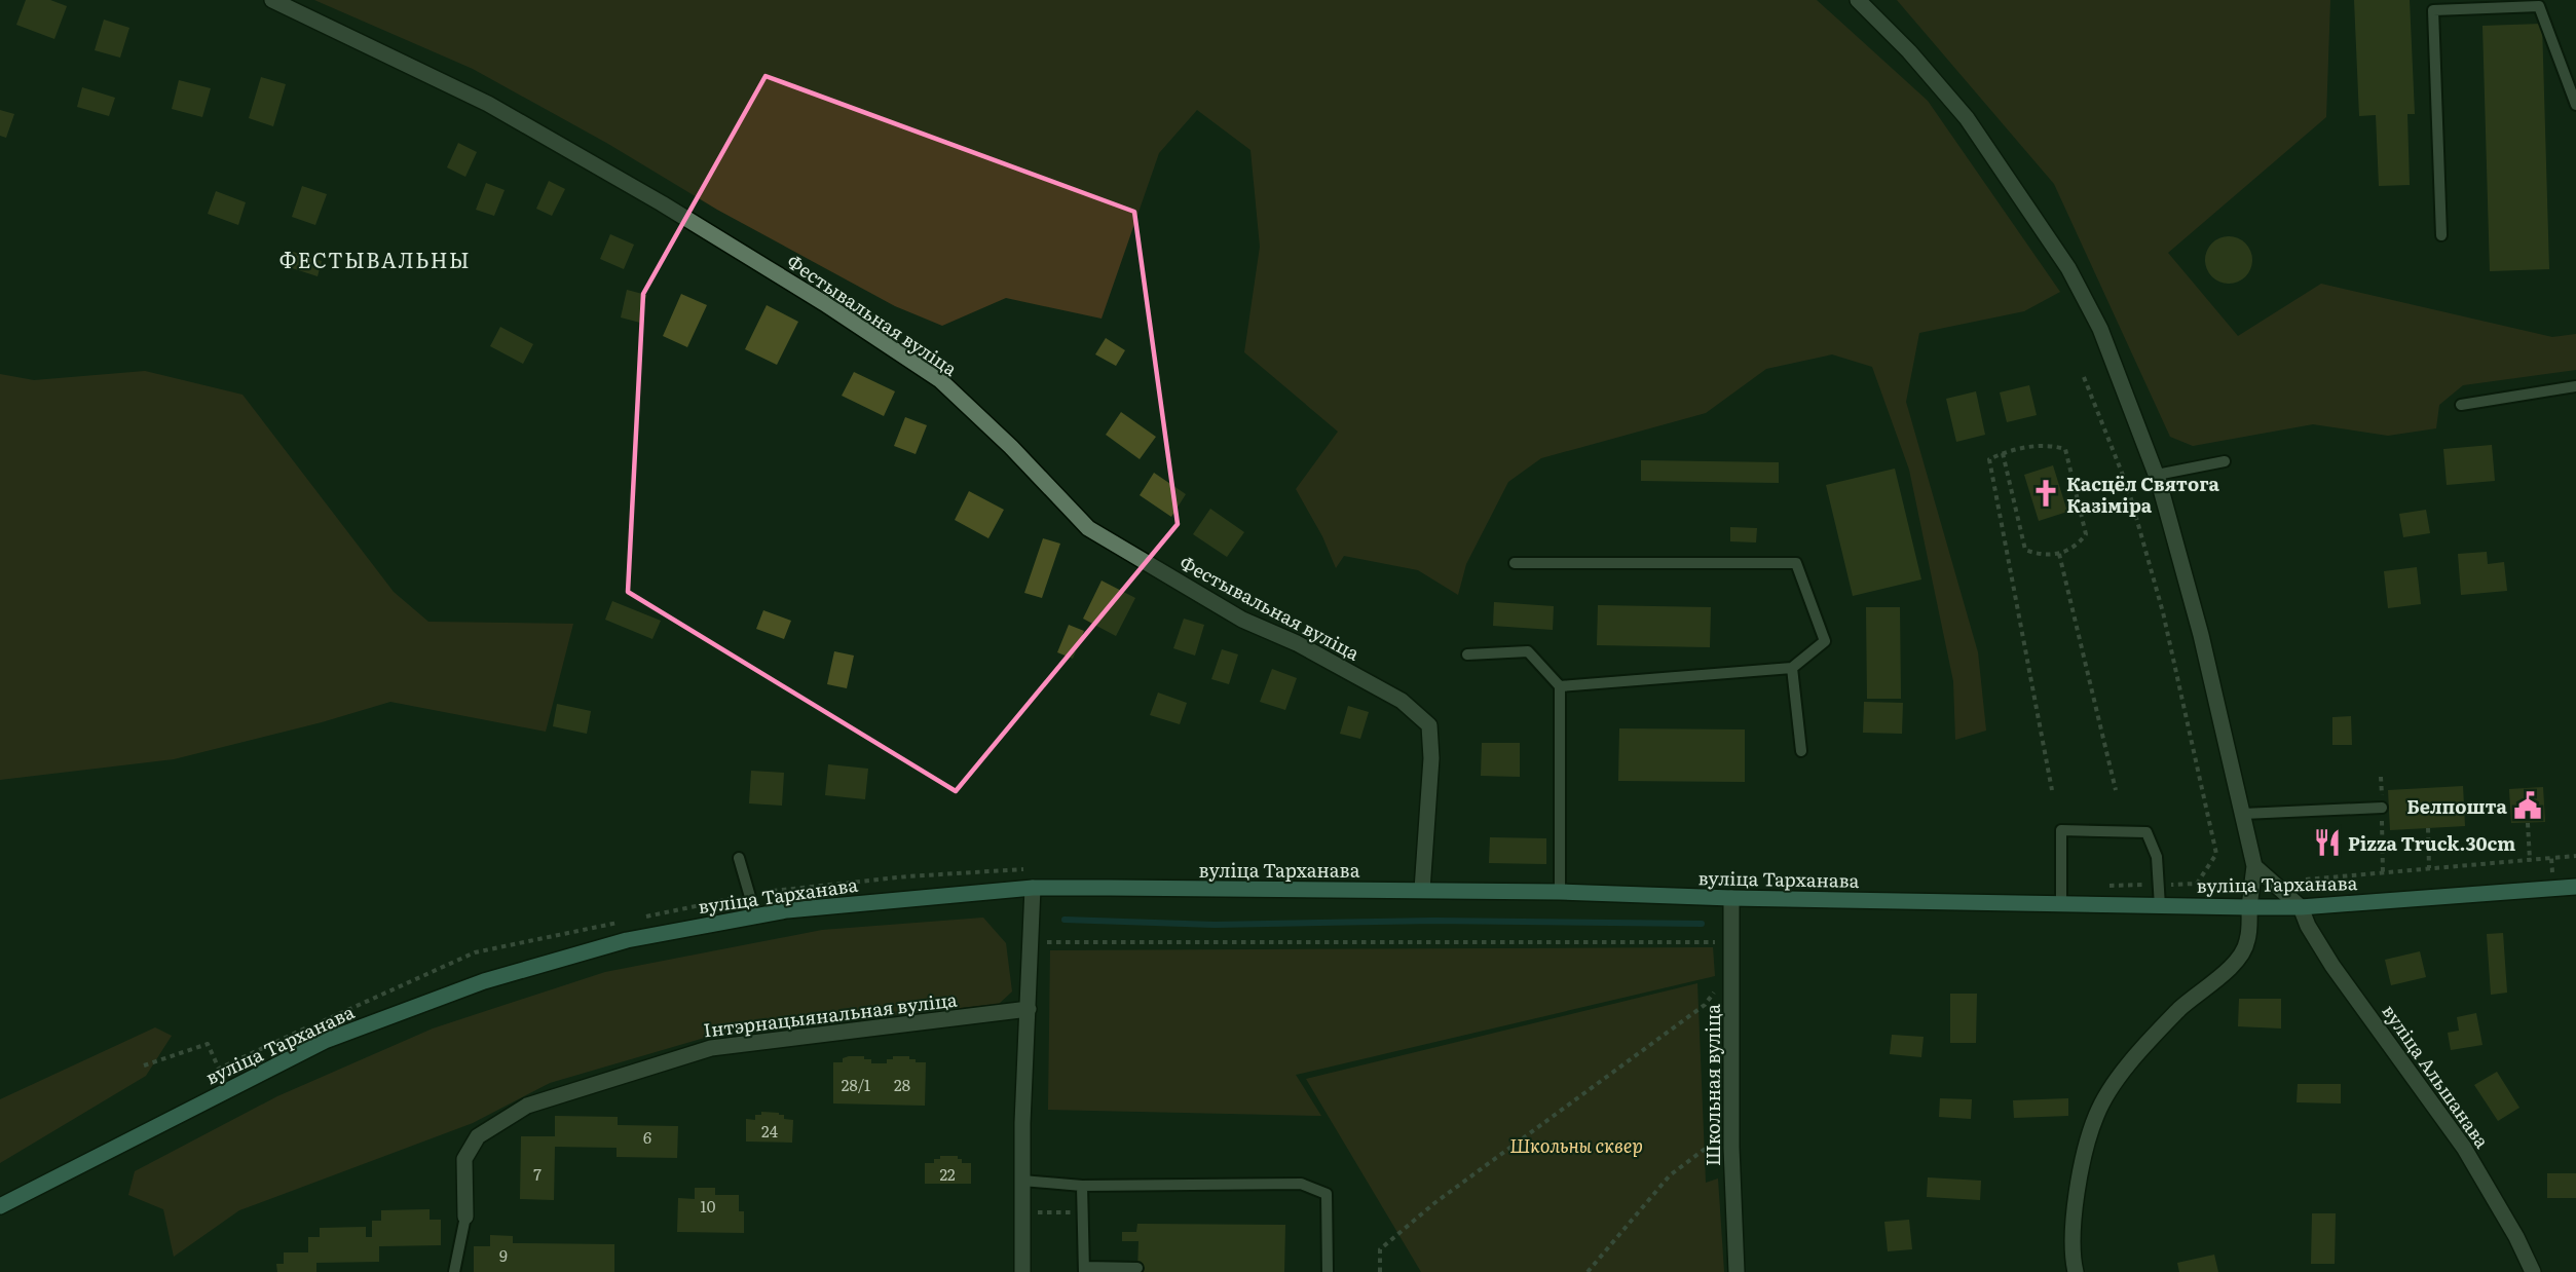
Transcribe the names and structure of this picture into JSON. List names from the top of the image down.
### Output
{
  "streets": {
    "main road": ["вуліца Тарханава"],
    "street": [
      "Фестывальная вуліца",
      "Інтэрнацыянальная вуліца",
      "вуліца Альшанава",
      "Школьная вуліца"
    ]
  },
  "crossings": [
    ["Фестывальная вуліца", "вуліца Тарханава"],
    ["вуліца Тарханава", "вуліца Альшанава"],
    ["вуліца Тарханава", "Школьная вуліца"]
  ],
  "districts": ["ФЕСТЫВАЛЬНЫ"],
  "parks": ["Школьны сквер"],
  "places": {
    "church": ["Касцёл Святога Казіміра"],
    "public building": ["Белпошта"],
    "restaurant": ["Pizza Truck.30cm"]
  },
  "house_numbers": [
    "28/1",
    "28",
    "24",
    "6",
    "7",
    "22",
    "10",
    "9"
  ]
}
